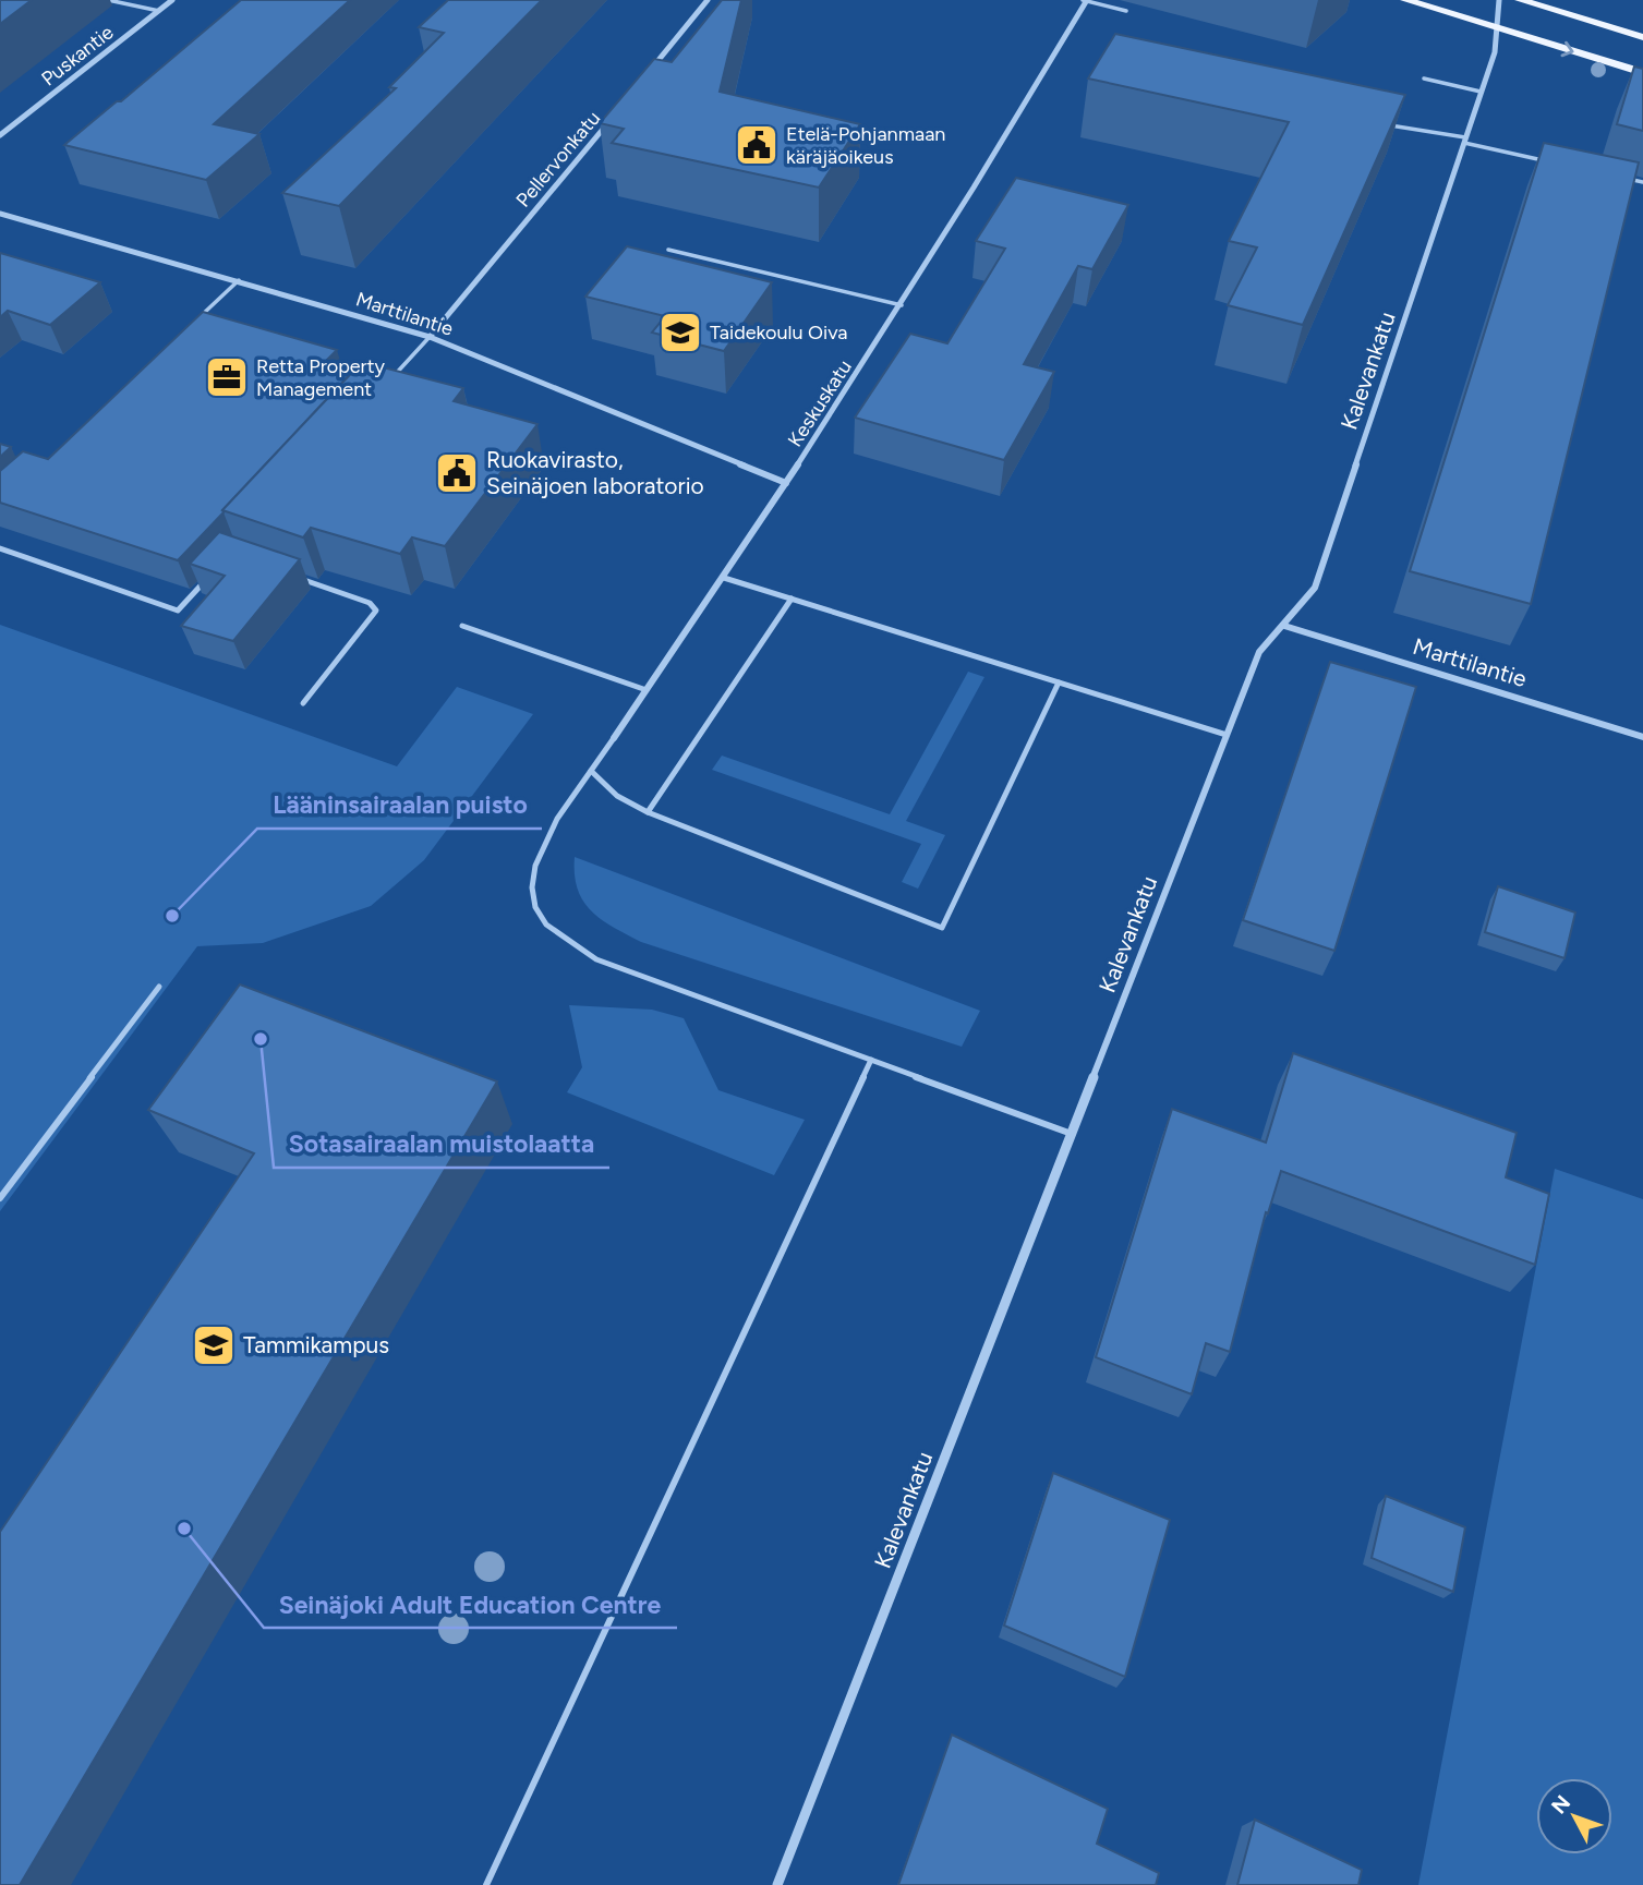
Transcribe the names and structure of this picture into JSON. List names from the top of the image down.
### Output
{
  "streets": {
    "street": [
      "Puskantie",
      "Pellervonkatu",
      "Marttilantie",
      "Kalevankatu",
      "Keskuskatu"
    ]
  },
  "crossings": [
    ["Pellervonkatu", "Marttilantie"],
    ["Marttilantie", "Kalevankatu"],
    ["Marttilantie", "Keskuskatu"]
  ],
  "places": {
    "public building": ["Etelä-Pohjanmaan käräjäoikeus", "Ruokavirasto, Seinäjoen laboratorio"],
    "school or university": ["Taidekoulu Oiva", "Tammikampus"],
    "office": ["Retta Property Management"],
    "other": ["Lääninsairaalan puisto", "Sotasairaalan muistolaatta", "Seinäjoki Adult Education Centre"]
  },
  "north": "top left"
}
